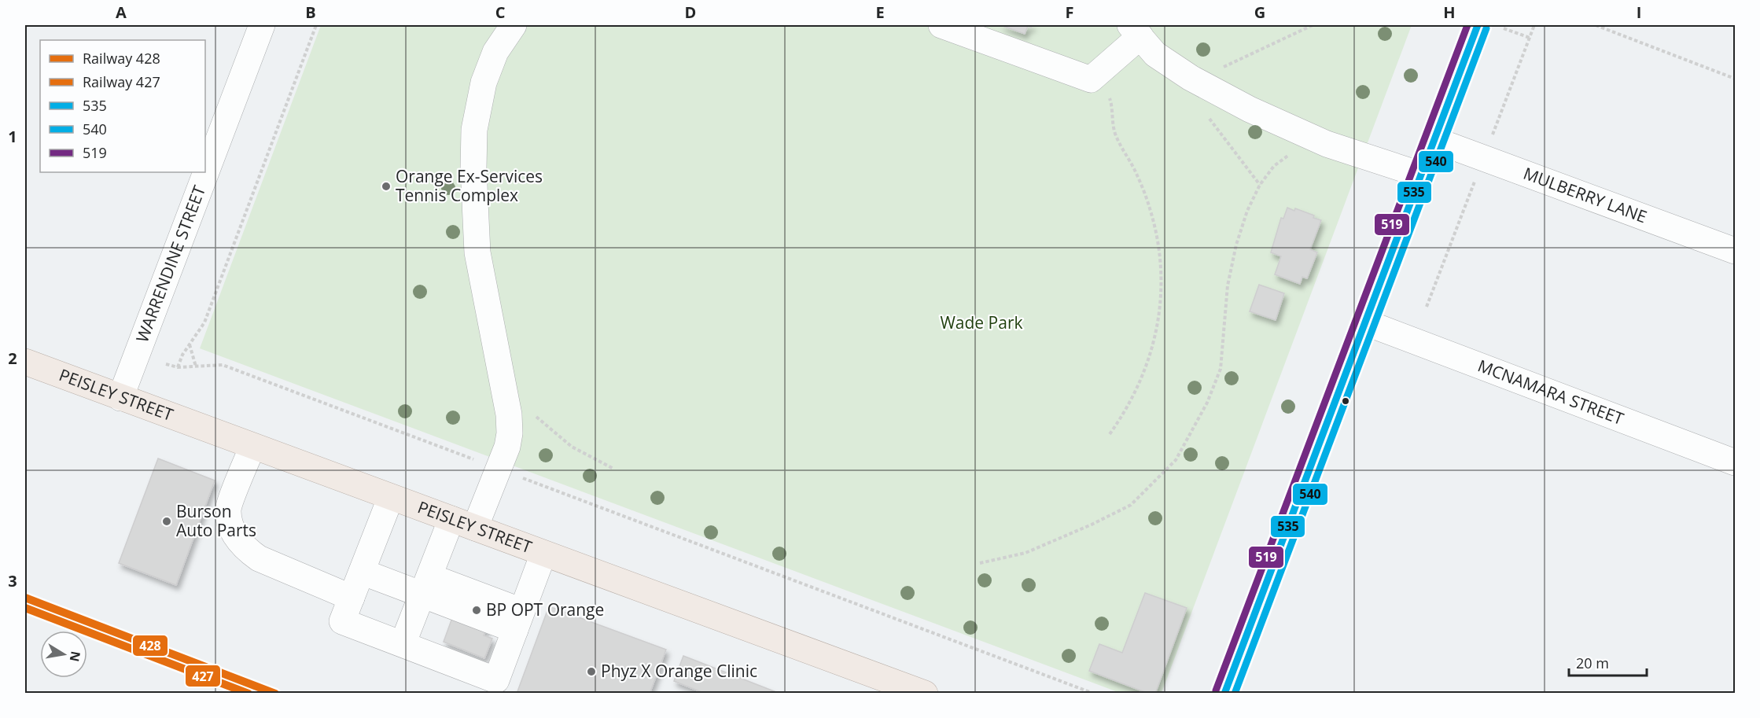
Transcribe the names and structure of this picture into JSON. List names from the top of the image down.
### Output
{
  "streets": {
    "main road": ["PEISLEY STREET"],
    "street": ["MULBERRY LANE", "WARRENDINE STREET", "MCNAMARA STREET"]
  },
  "crossings": [
    ["WARRENDINE STREET", "PEISLEY STREET"]
  ],
  "parks": ["Wade Park"],
  "places": [
    "Orange Ex-Services Tennis Complex",
    "Burson Auto Parts",
    "BP OPT Orange",
    "Phyz X Orange Clinic"
  ],
  "lines": [
    "transit line 535",
    "transit line 519",
    "transit line 540",
    "rail line 428",
    "rail line 427"
  ],
  "legend": [
    "Railway 428",
    "Railway 427",
    "535",
    "540",
    "519"
  ],
  "scale_bar": "20 m",
  "north": "right",
  "grid": {
    "columns": [
      "A",
      "B",
      "C",
      "D",
      "E",
      "F",
      "G",
      "H",
      "I"
    ],
    "rows": ["1", "2", "3"]
  }
}
